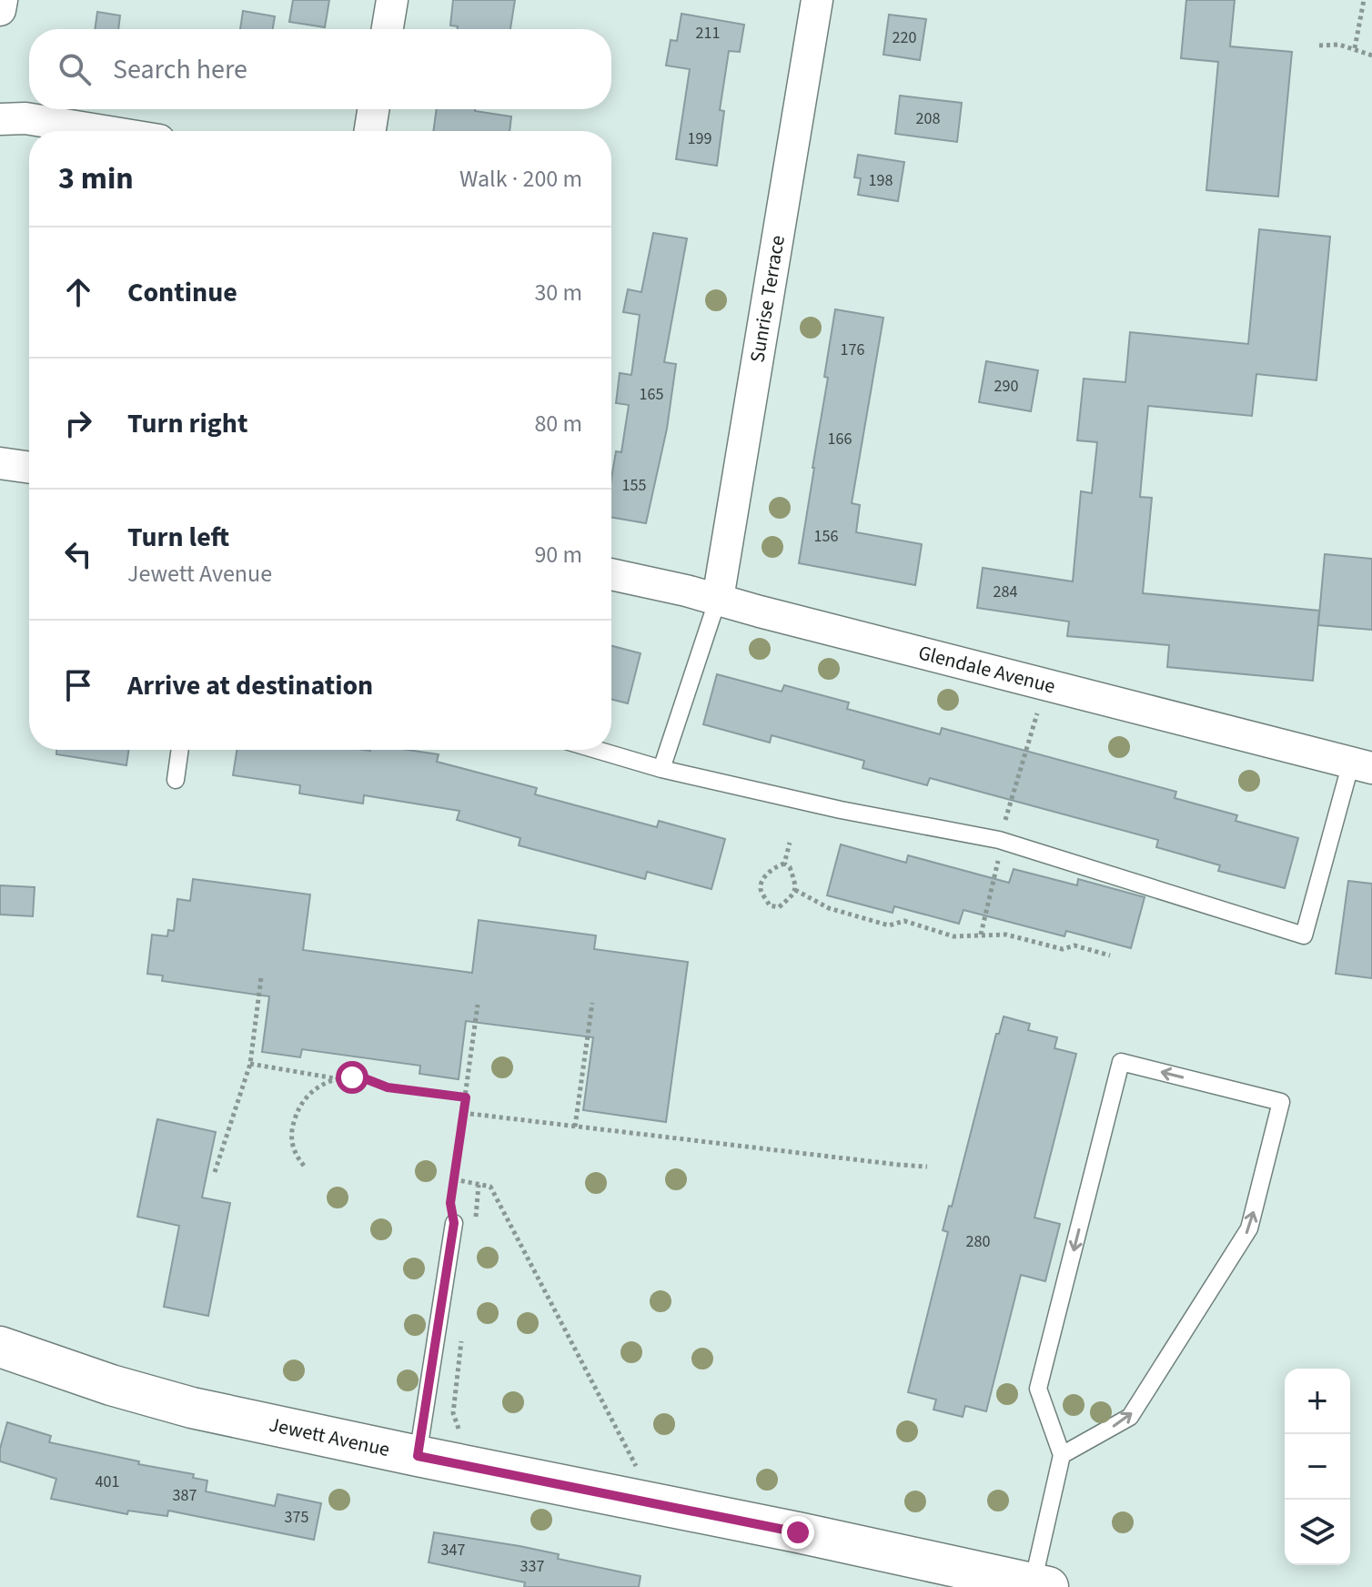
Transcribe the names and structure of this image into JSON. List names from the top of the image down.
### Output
{
  "streets": {
    "main road": ["Jewett Avenue"],
    "street": ["Sunrise Terrace", "Glendale Avenue"]
  },
  "crossings": [
    ["Sunrise Terrace", "Glendale Avenue"]
  ],
  "house_numbers": [
    "211",
    "220",
    "208",
    "199",
    "198",
    "176",
    "290",
    "165",
    "166",
    "155",
    "156",
    "284",
    "280",
    "401",
    "387",
    "375",
    "347",
    "337"
  ],
  "page": {
    "search": "Search here",
    "heading": ["3 min", "Walk · 200 m"],
    "list": [
      ["Continue", "30 m"],
      ["Turn right", "80 m"],
      ["Turn left", "Jewett Avenue", "90 m"],
      "Arrive at destination"
    ],
    "map_buttons": ["+", "−"]
  }
}
